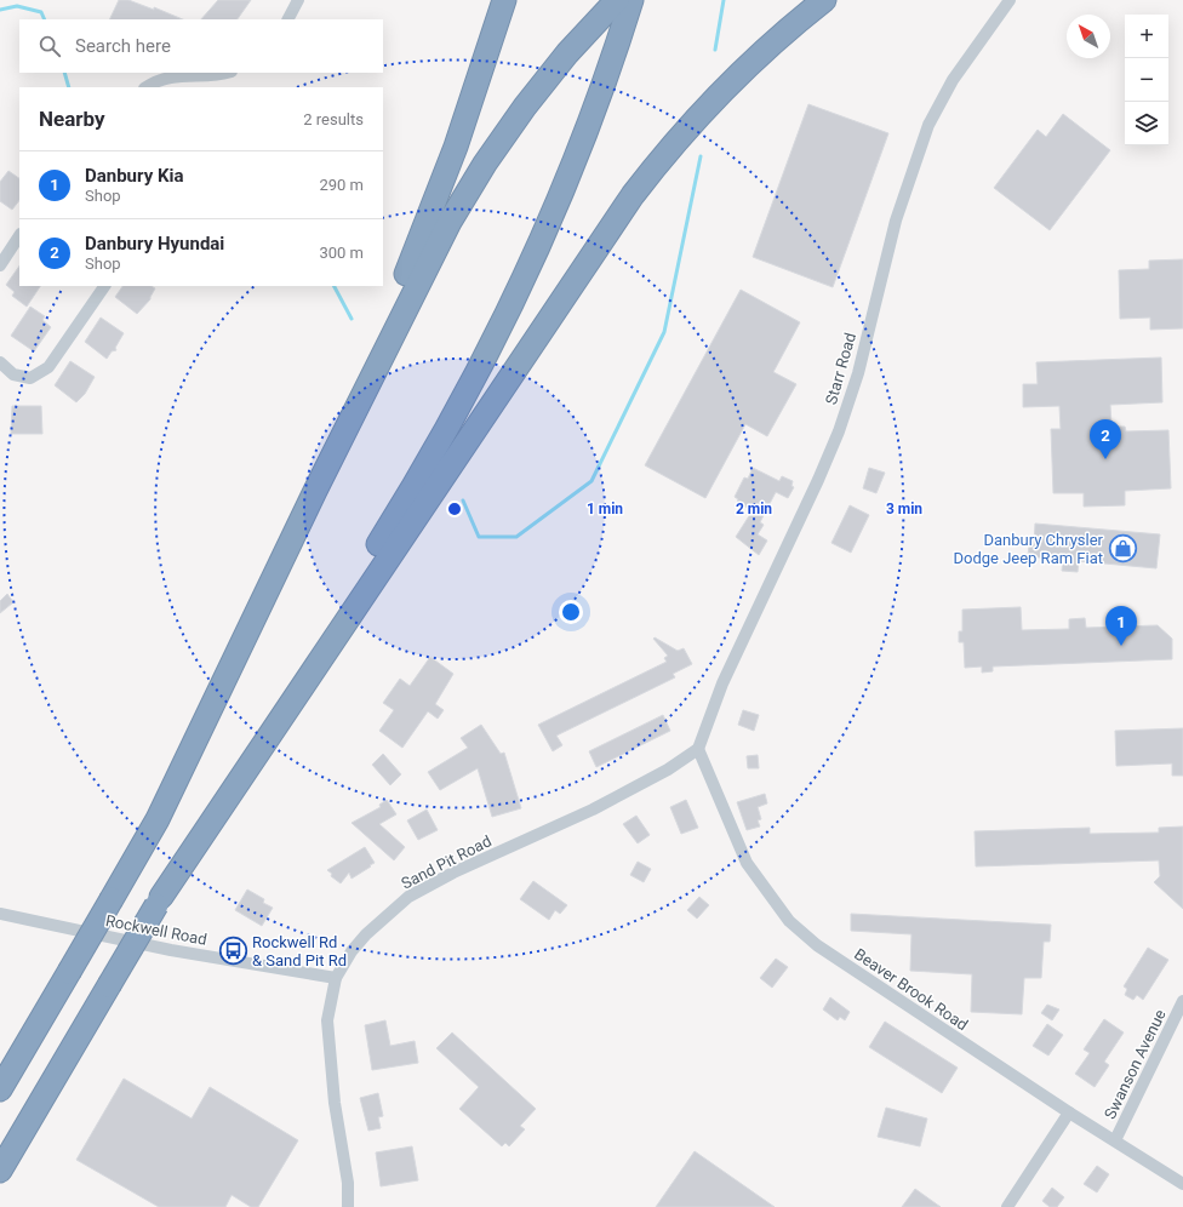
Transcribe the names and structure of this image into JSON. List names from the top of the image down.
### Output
{
  "streets": {
    "street": [
      "Starr Road",
      "Sand Pit Road",
      "Rockwell Road",
      "Beaver Brook Road",
      "Swanson Avenue"
    ]
  },
  "crossings": [
    ["Starr Road", "Sand Pit Road"],
    ["Starr Road", "Beaver Brook Road"],
    ["Sand Pit Road", "Rockwell Road"],
    ["Sand Pit Road", "Beaver Brook Road"],
    ["Beaver Brook Road", "Swanson Avenue"]
  ],
  "places": {
    "shop": ["Danbury Chrysler Dodge Jeep Ram Fiat"],
    "bus stop": ["Rockwell Rd & Sand Pit Rd"]
  },
  "north": "top left",
  "page": {
    "map_buttons": ["+", "−"],
    "search": "Search here",
    "heading": ["Nearby", "2 results"],
    "list": [
      {
        "mark": "1",
        "name": "Danbury Kia",
        "note": "Shop",
        "value": "290 m"
      },
      {
        "mark": "2",
        "name": "Danbury Hyundai",
        "note": "Shop",
        "value": "300 m"
      }
    ],
    "pins": ["2", "1"]
  },
  "rings": ["1 min", "2 min", "3 min"]
}
